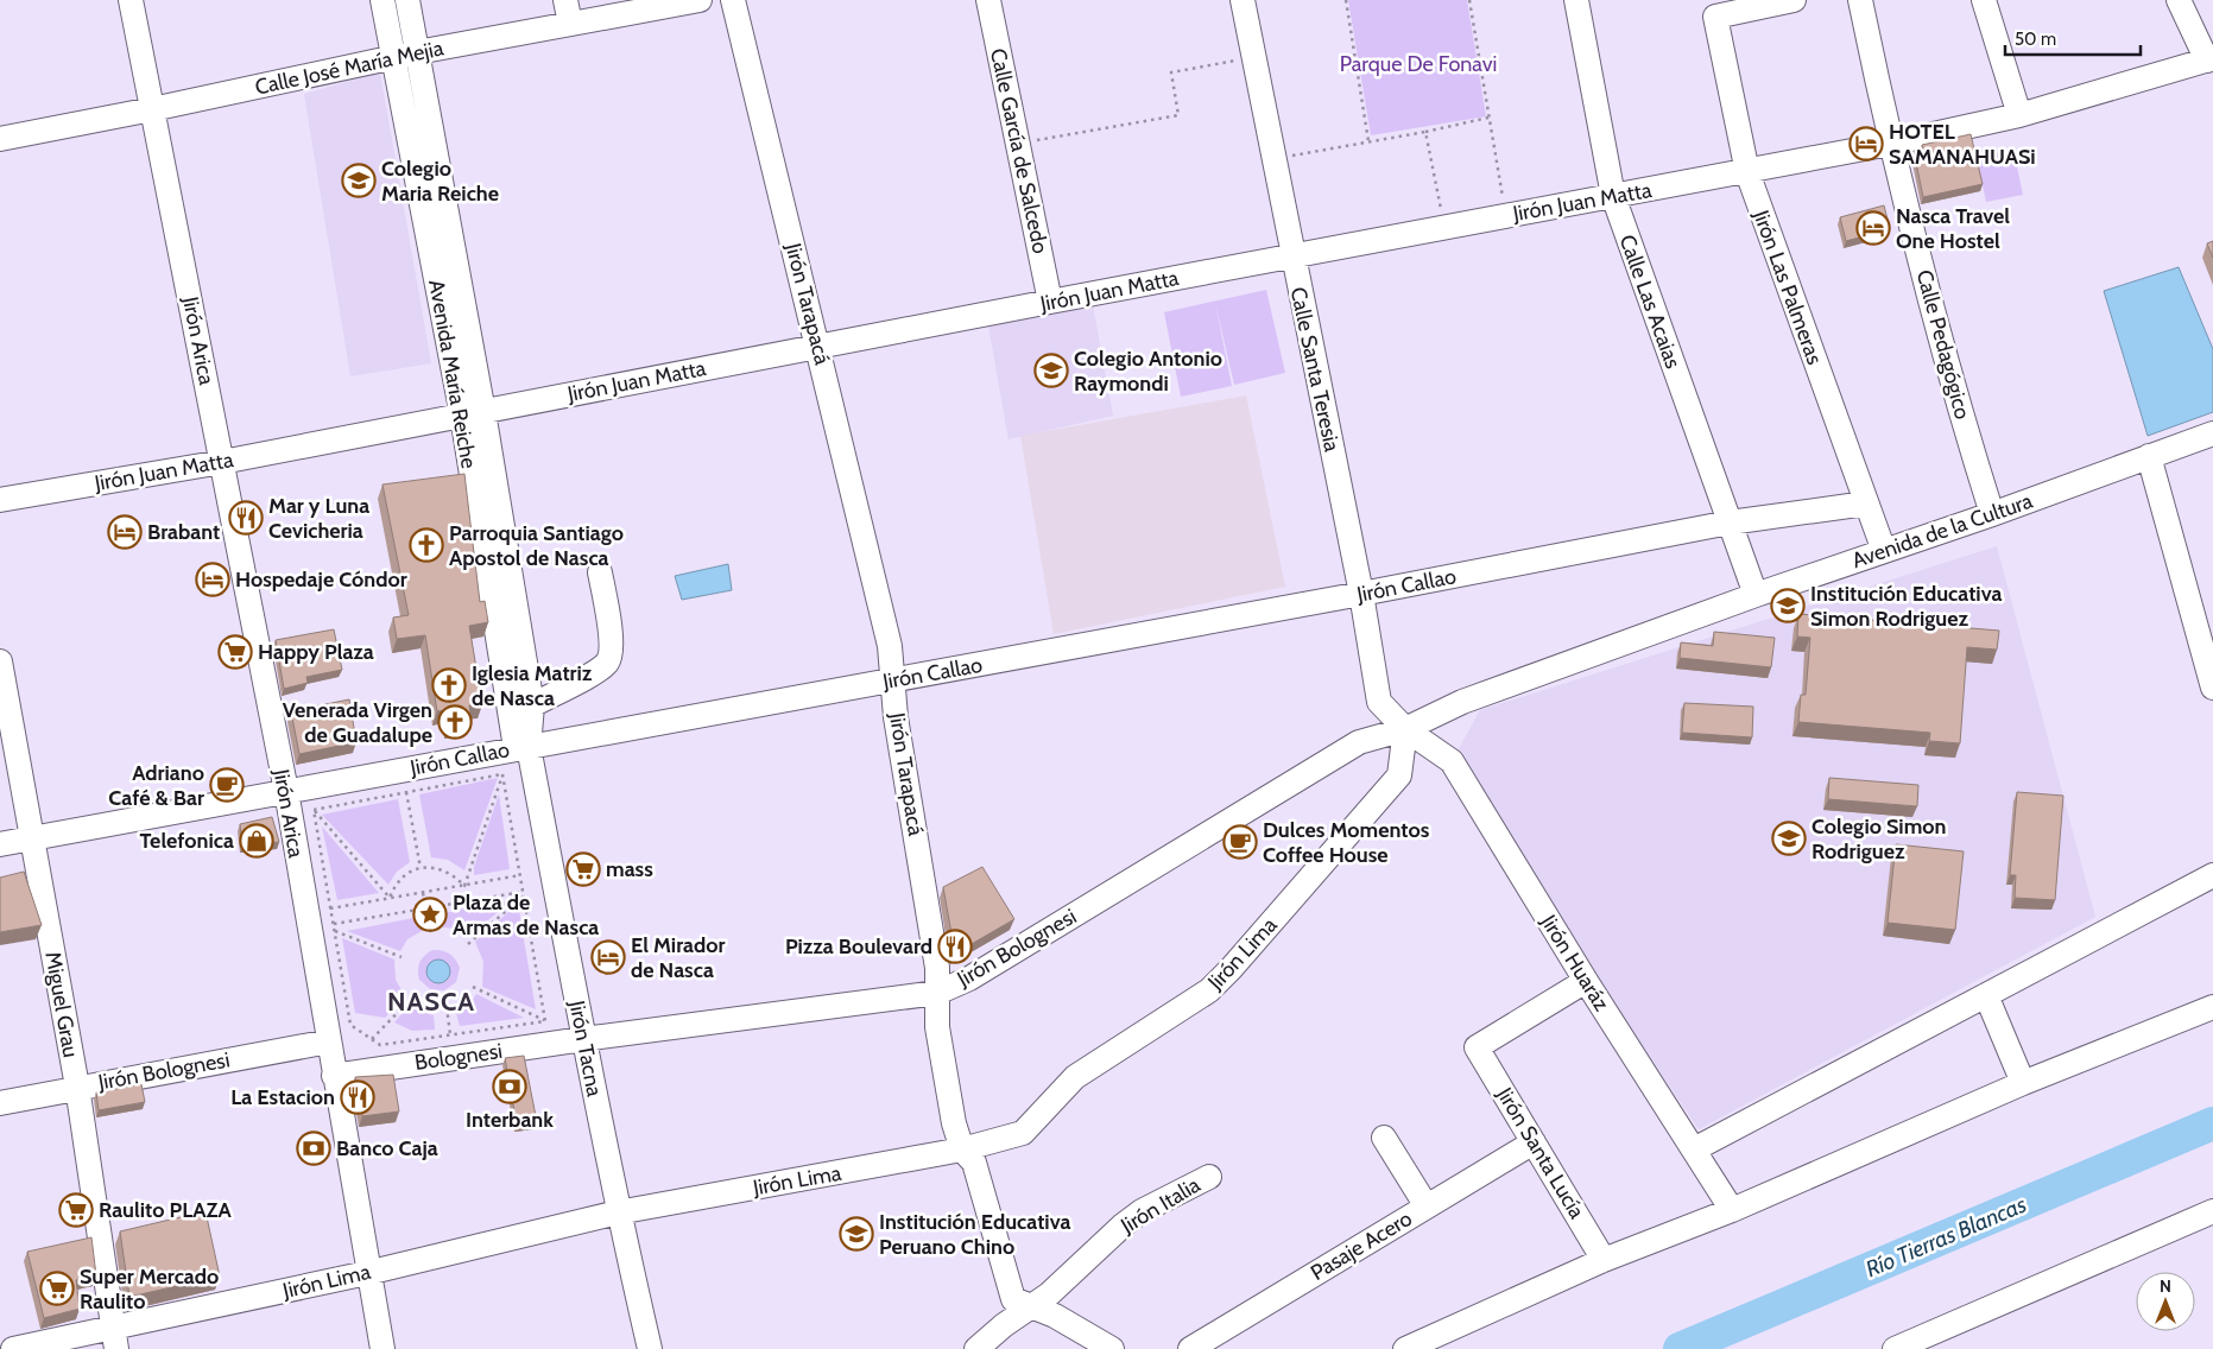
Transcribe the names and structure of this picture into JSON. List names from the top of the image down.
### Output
{
  "streets": {
    "street": [
      "Calle José María Mejia",
      "Calle García de Salcedo",
      "Jirón Juan Matta",
      "Jirón Las Palmeras",
      "Calle Las Acaias",
      "Jirón Tarapacá",
      "Jirón Arica",
      "Calle Pedagógico",
      "Calle Santa Teresia",
      "Avenida María Reiche",
      "Avenida de la Cultura",
      "Jirón Callao",
      "Jirón Bolognesi",
      "Jirón Lima",
      "Jirón Huaráz",
      "Miguel Grau",
      "Jirón Tacna",
      "Bolognesi",
      "Jirón Santa Lucía",
      "Jirón Italia",
      "Pasaje Acero"
    ]
  },
  "crossings": [
    ["Calle José María Mejia", "Jirón Arica"],
    ["Calle José María Mejia", "Avenida María Reiche"],
    ["Calle García de Salcedo", "Jirón Juan Matta"],
    ["Jirón Juan Matta", "Jirón Las Palmeras"],
    ["Jirón Juan Matta", "Calle Las Acaias"],
    ["Jirón Juan Matta", "Jirón Tarapacá"],
    ["Jirón Juan Matta", "Jirón Arica"],
    ["Jirón Juan Matta", "Calle Pedagógico"],
    ["Jirón Juan Matta", "Calle Santa Teresia"],
    ["Jirón Juan Matta", "Avenida María Reiche"],
    ["Jirón Las Palmeras", "Avenida de la Cultura"],
    ["Jirón Las Palmeras", "Jirón Callao"],
    ["Calle Las Acaias", "Avenida de la Cultura"],
    ["Calle Las Acaias", "Jirón Callao"],
    ["Jirón Tarapacá", "Jirón Callao"],
    ["Jirón Tarapacá", "Jirón Bolognesi"],
    ["Jirón Tarapacá", "Jirón Lima"],
    ["Jirón Tarapacá", "Jirón Italia"],
    ["Jirón Arica", "Jirón Callao"],
    ["Jirón Arica", "Jirón Bolognesi"],
    ["Jirón Arica", "Jirón Lima"],
    ["Jirón Arica", "Bolognesi"],
    ["Calle Pedagógico", "Avenida de la Cultura"],
    ["Calle Santa Teresia", "Avenida de la Cultura"],
    ["Calle Santa Teresia", "Jirón Callao"],
    ["Calle Santa Teresia", "Jirón Bolognesi"],
    ["Calle Santa Teresia", "Jirón Lima"],
    ["Calle Santa Teresia", "Jirón Huaráz"],
    ["Avenida María Reiche", "Jirón Callao"],
    ["Avenida María Reiche", "Jirón Tacna"],
    ["Avenida de la Cultura", "Jirón Bolognesi"],
    ["Avenida de la Cultura", "Jirón Lima"],
    ["Avenida de la Cultura", "Jirón Huaráz"],
    ["Jirón Callao", "Miguel Grau"],
    ["Jirón Callao", "Jirón Tacna"],
    ["Jirón Bolognesi", "Jirón Lima"],
    ["Jirón Bolognesi", "Jirón Huaráz"],
    ["Jirón Bolognesi", "Miguel Grau"],
    ["Jirón Bolognesi", "Jirón Tacna"],
    ["Jirón Bolognesi", "Bolognesi"],
    ["Jirón Lima", "Jirón Huaráz"],
    ["Jirón Lima", "Miguel Grau"],
    ["Jirón Lima", "Jirón Tacna"],
    ["Jirón Huaráz", "Jirón Santa Lucía"],
    ["Jirón Tacna", "Bolognesi"],
    ["Jirón Santa Lucía", "Pasaje Acero"]
  ],
  "districts": ["NASCA"],
  "water": ["Río Tierras Blancas"],
  "parks": ["Parque De Fonavi"],
  "places": {
    "hotel": [
      "HOTEL SAMANAHUASi",
      "Nasca Travel One Hostel",
      "Brabant",
      "Hospedaje Cóndor",
      "El Mirador de Nasca"
    ],
    "school or university": [
      "Colegio Maria Reiche",
      "Colegio Antonio Raymondi",
      "Institución Educativa Simon Rodriguez",
      "Colegio Simon Rodriguez",
      "Institución Educativa Peruano Chino"
    ],
    "restaurant": ["Mar y Luna Cevicheria", "Pizza Boulevard", "La Estacion"],
    "church": ["Parroquia Santiago Apostol de Nasca", "Iglesia Matriz de Nasca", "Venerada Virgen de Guadalupe"],
    "supermarket": [
      "Happy Plaza",
      "mass",
      "Raulito PLAZA",
      "Super Mercado Raulito"
    ],
    "cafe": ["Adriano Café & Bar", "Dulces Momentos Coffee House"],
    "shop": ["Telefonica"],
    "place": ["Plaza de Armas de Nasca"],
    "bank": ["Interbank", "Banco Caja"]
  },
  "scale_bar": "50 m",
  "north": "top"
}
